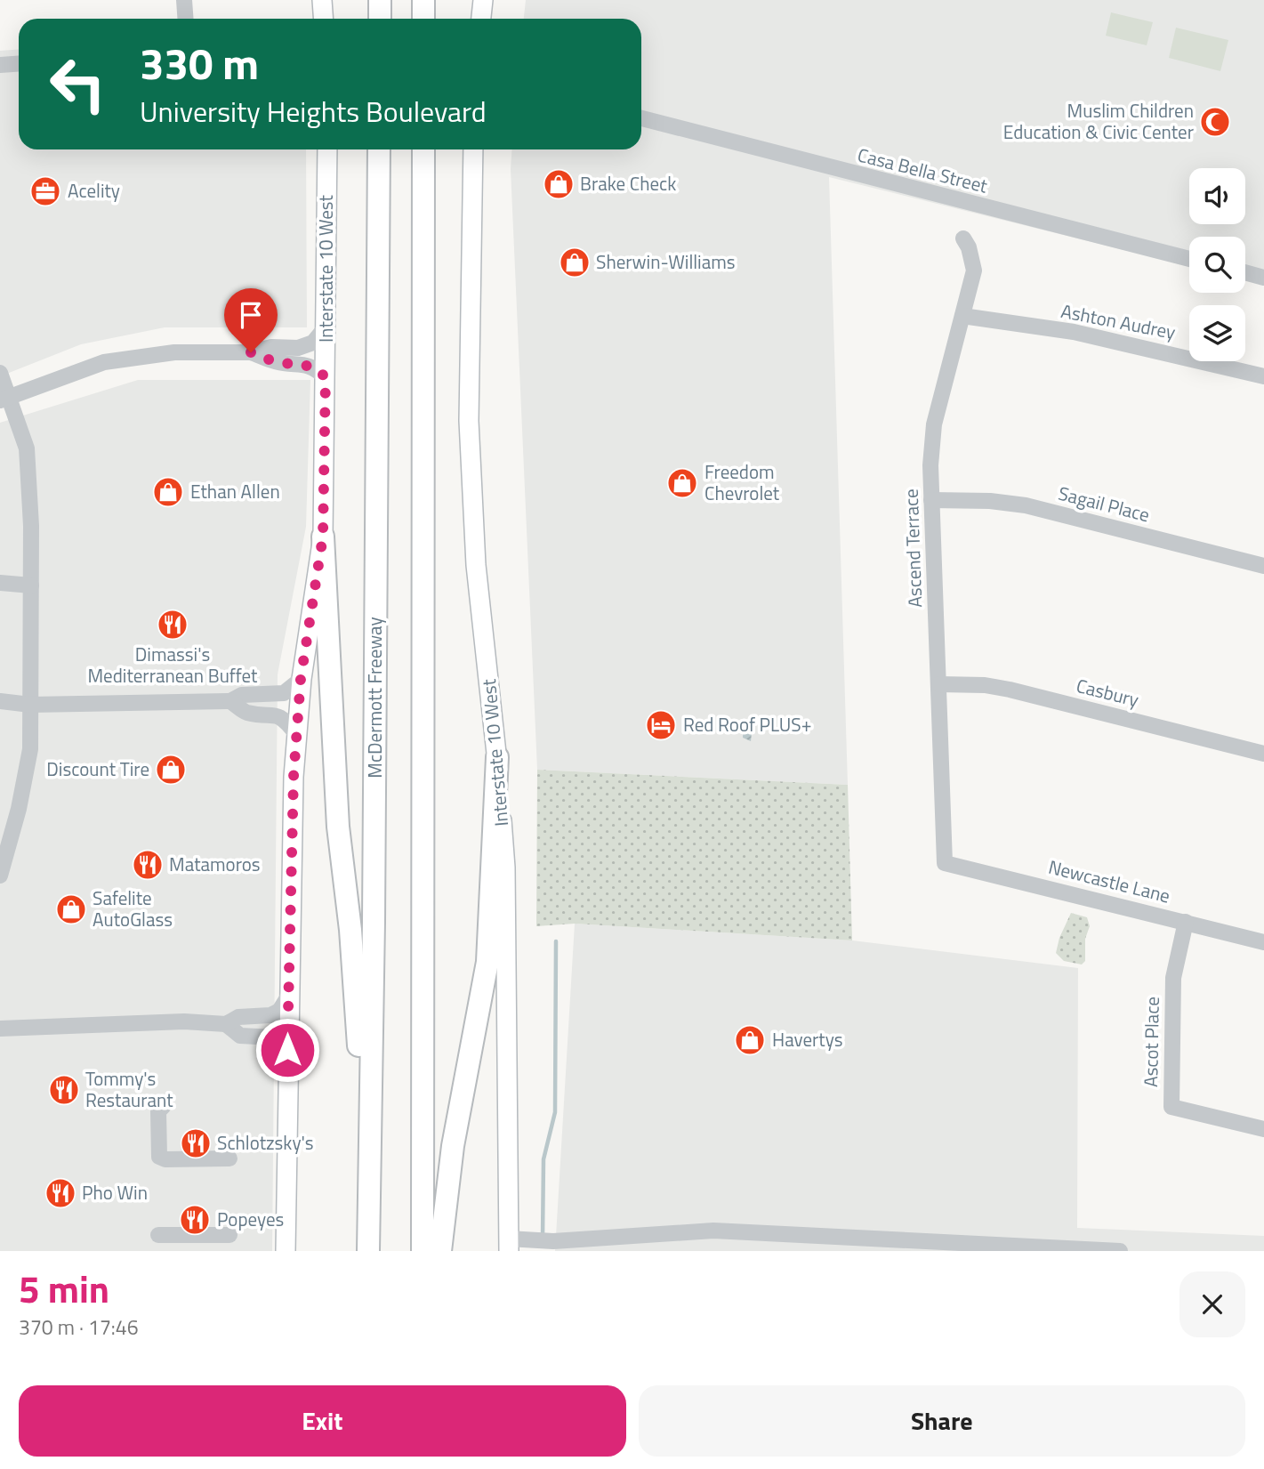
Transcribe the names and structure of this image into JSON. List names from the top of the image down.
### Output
{
  "streets": {
    "highway": ["McDermott Freeway"],
    "main road": ["Interstate 10 West"],
    "street": [
      "Casa Bella Street",
      "Ashton Audrey",
      "Sagail Place",
      "Ascend Terrace",
      "Casbury",
      "Newcastle Lane",
      "Ascot Place"
    ]
  },
  "crossings": [
    ["Ashton Audrey", "Ascend Terrace"],
    ["Sagail Place", "Ascend Terrace"],
    ["Ascend Terrace", "Casbury"],
    ["Ascend Terrace", "Newcastle Lane"],
    ["Newcastle Lane", "Ascot Place"]
  ],
  "places": {
    "mosque": ["Muslim Children Education & Civic Center"],
    "shop": [
      "Brake Check",
      "Sherwin-Williams",
      "Freedom Chevrolet",
      "Ethan Allen",
      "Discount Tire",
      "Safelite AutoGlass",
      "Havertys"
    ],
    "office": ["Acelity"],
    "restaurant": [
      "Dimassi's Mediterranean Buffet",
      "Matamoros",
      "Tommy's Restaurant",
      "Schlotzsky's",
      "Pho Win",
      "Popeyes"
    ],
    "hotel": ["Red Roof PLUS+"]
  },
  "page": {
    "turn": ["330 m", "University Heights Boulevard"],
    "heading": ["5 min", "370 m · 17:46"],
    "buttons": ["Exit", "Share"]
  }
}
